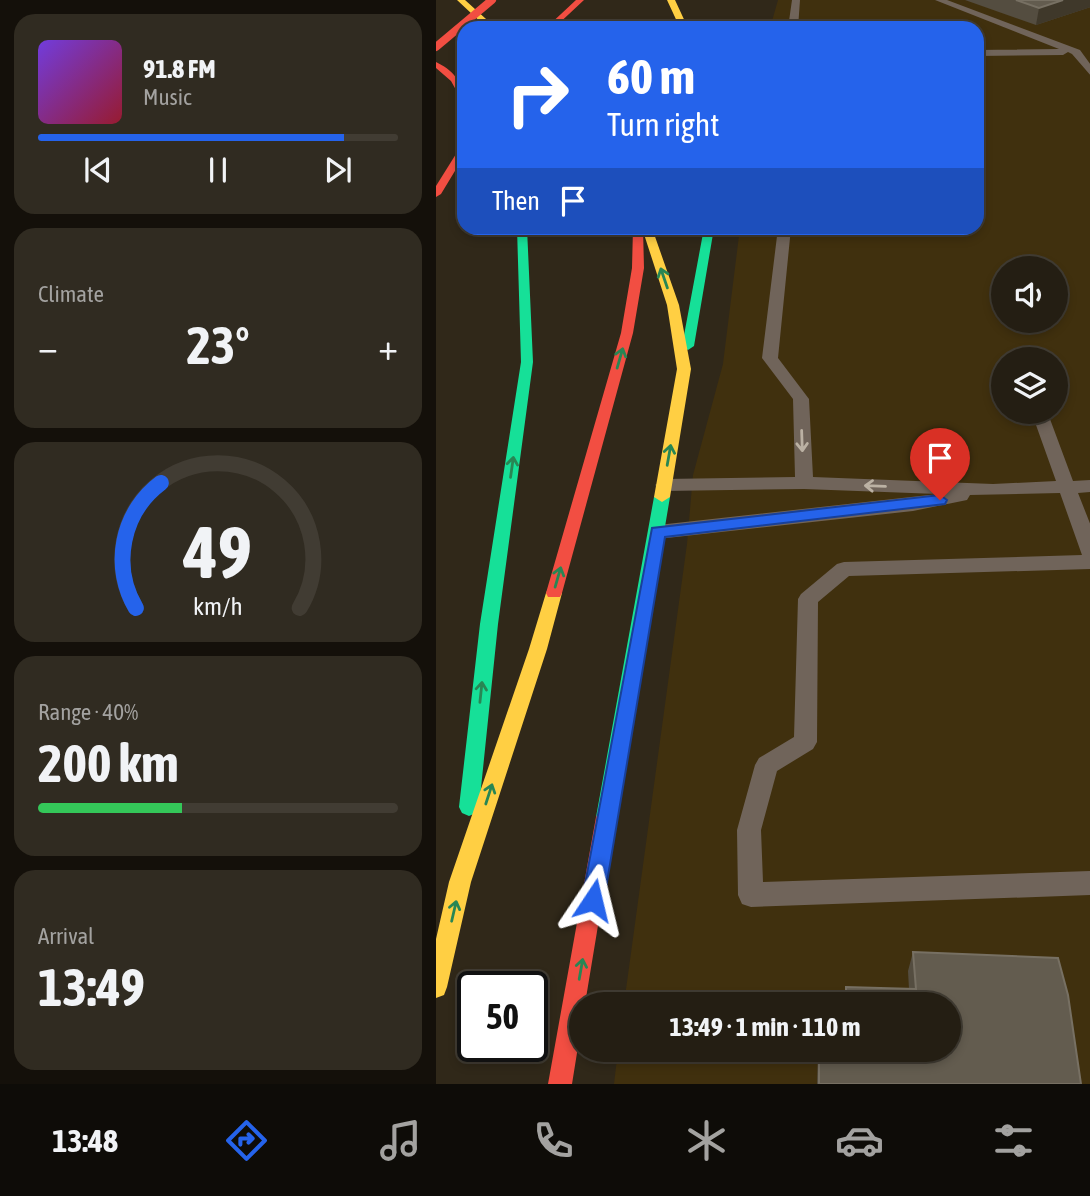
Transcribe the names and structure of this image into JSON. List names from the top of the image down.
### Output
{
  "page": {
    "turn": ["60 m", "Turn right"],
    "song": ["91.8 FM", "Music"],
    "then": "Then",
    "tile": [
      "Climate",
      ["Range · 40%", "200 km"],
      ["Arrival", "13:49"]
    ],
    "heat": ["−", "23°", "+"],
    "limit": "50",
    "trip": "13:49 · 1 min · 110 m",
    "tabs": "13:48",
    "gauge": ["49", "km/h"]
  }
}
